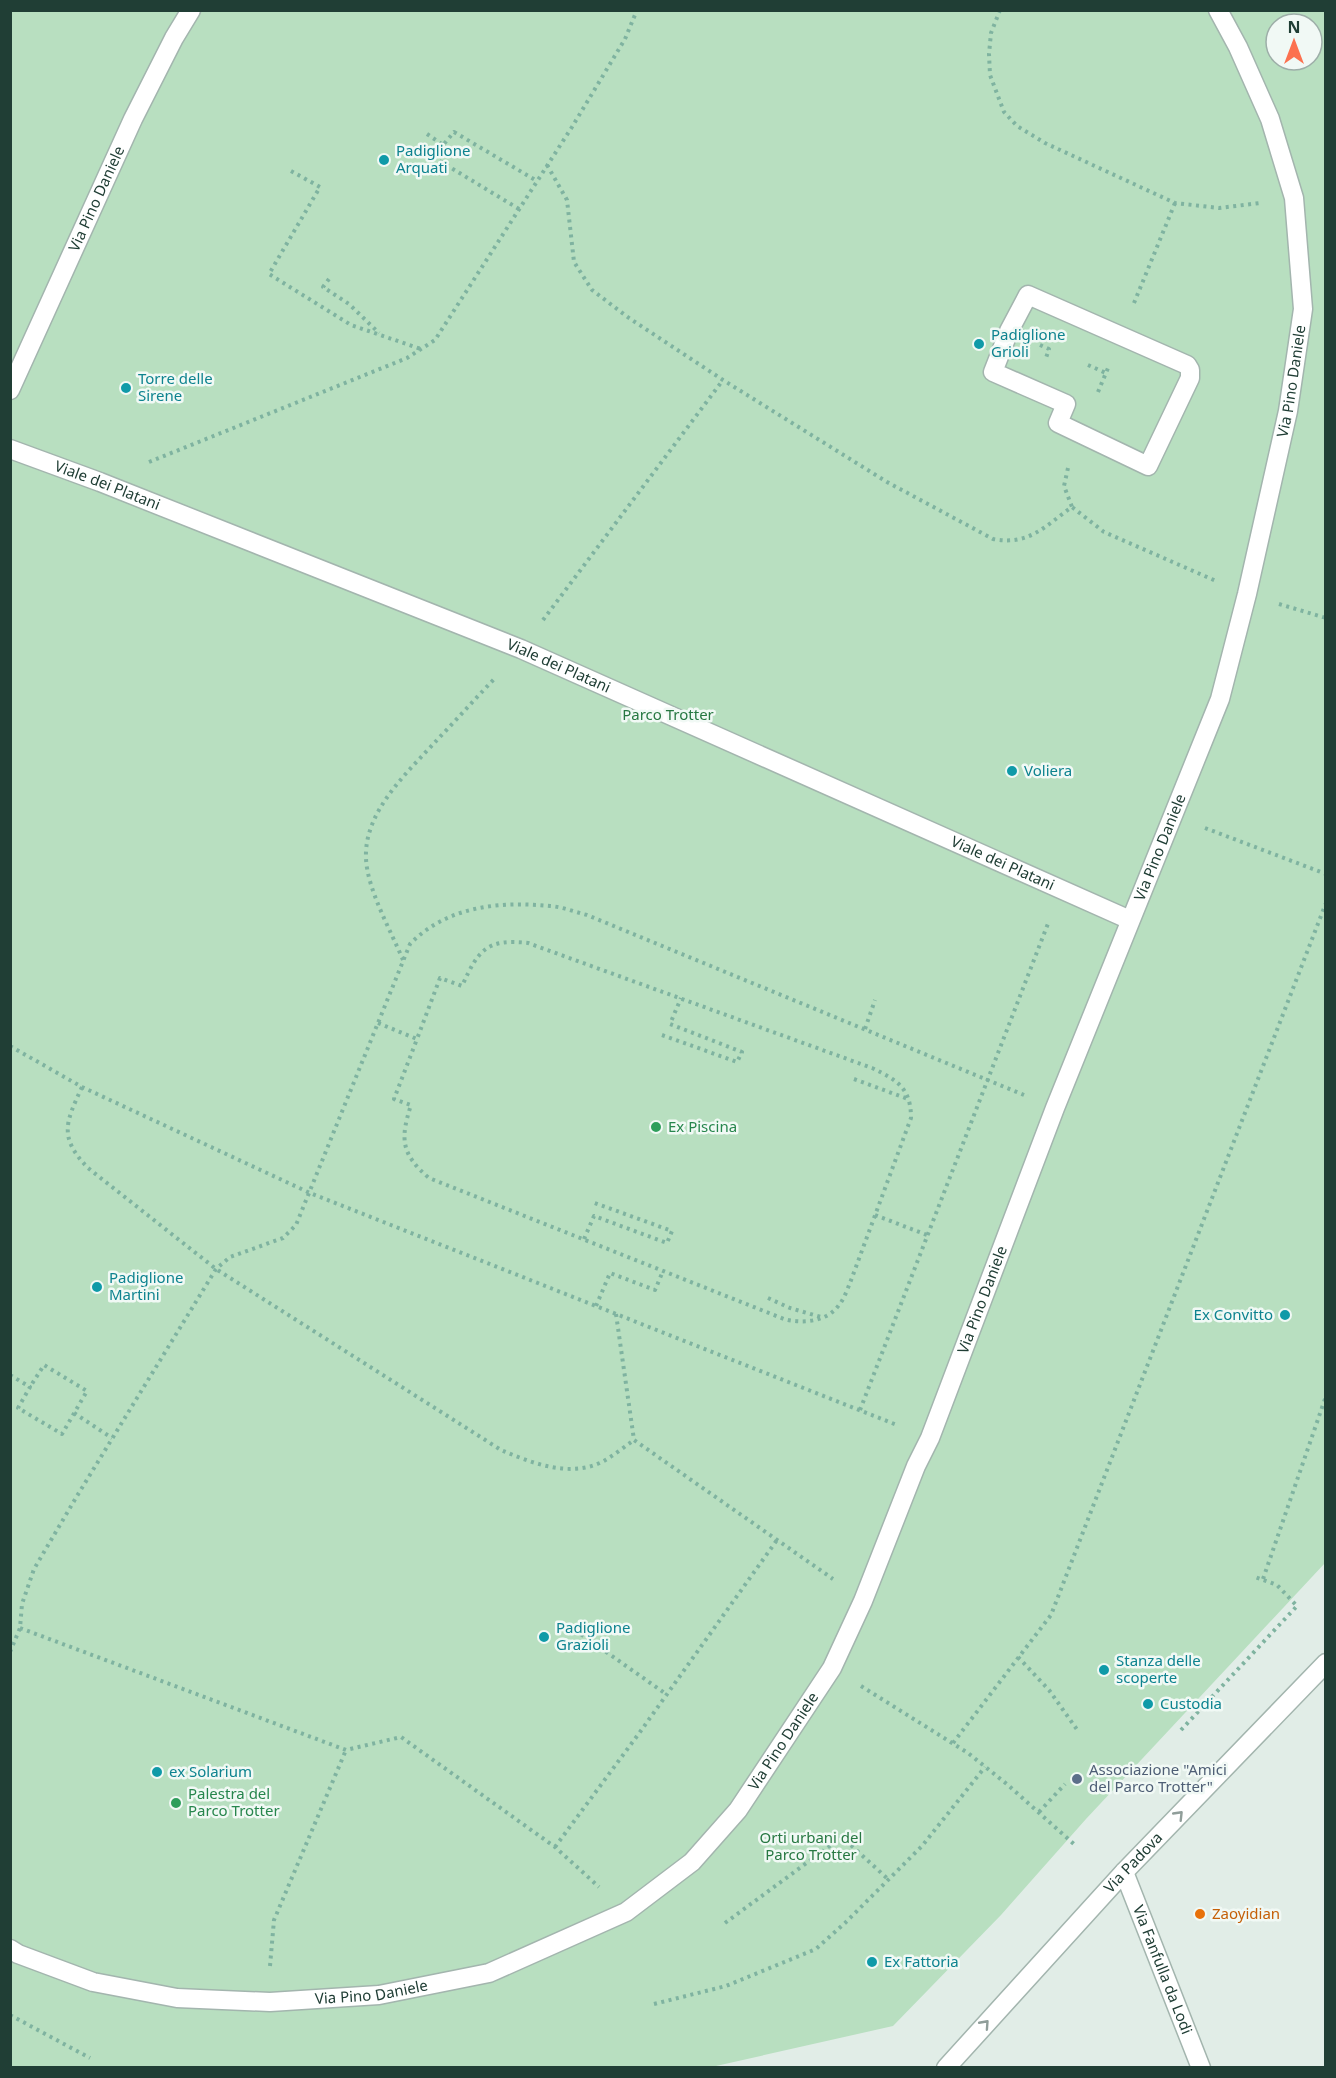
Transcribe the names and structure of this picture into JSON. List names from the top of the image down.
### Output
{
  "streets": {
    "street": [
      "Via Pino Daniele",
      "Viale dei Platani",
      "Via Padova",
      "Via Fanfulla da Lodi"
    ]
  },
  "crossings": [
    ["Via Pino Daniele", "Viale dei Platani"],
    ["Via Padova", "Via Fanfulla da Lodi"]
  ],
  "one_way": ["Via Padova"],
  "parks": ["Parco Trotter", "Orti urbani del Parco Trotter"],
  "places": [
    "Padiglione Arquati",
    "Padiglione Grioli",
    "Torre delle Sirene",
    "Voliera",
    "Ex Piscina",
    "Padiglione Martini",
    "Ex Convitto",
    "Padiglione Grazioli",
    "Stanza delle scoperte",
    "Custodia",
    "ex Solarium",
    "Associazione \"Amici del Parco Trotter\"",
    "Palestra del Parco Trotter",
    "Zaoyidian",
    "Ex Fattoria"
  ],
  "north": "top"
}
